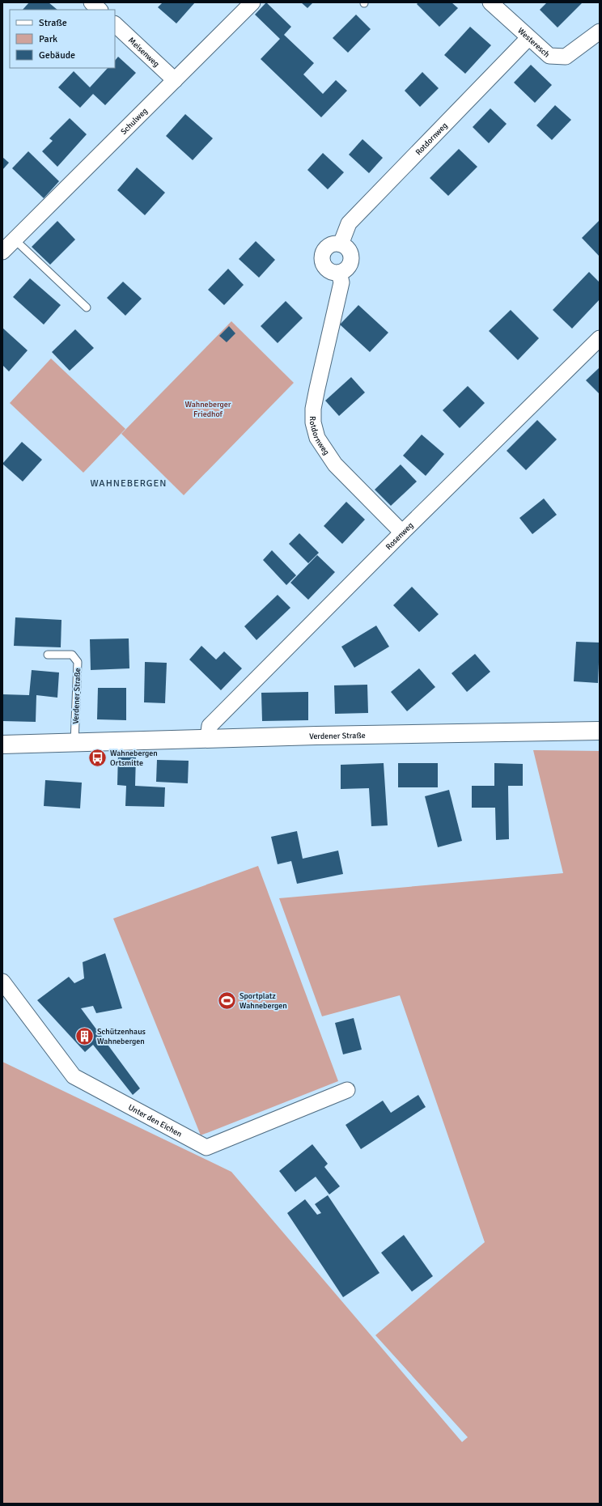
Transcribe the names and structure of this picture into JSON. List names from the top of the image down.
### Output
{
  "streets": {
    "street": [
      "Westeresch",
      "Meisenweg",
      "Schulweg",
      "Rotdornweg",
      "Rosenweg",
      "Verdener Straße",
      "Unter den Eichen"
    ]
  },
  "crossings": [
    ["Westeresch", "Rotdornweg"],
    ["Meisenweg", "Schulweg"],
    ["Rotdornweg", "Rosenweg"],
    ["Rosenweg", "Verdener Straße"]
  ],
  "districts": ["WAHNEBERGEN"],
  "parks": ["Wahneberger Friedhof"],
  "places": {
    "bus stop": ["Wahnebergen Ortsmitte"],
    "sports": ["Sportplatz Wahnebergen"],
    "building": ["Schützenhaus Wahnebergen"]
  },
  "legend": ["Straße", "Park", "Gebäude"]
}
